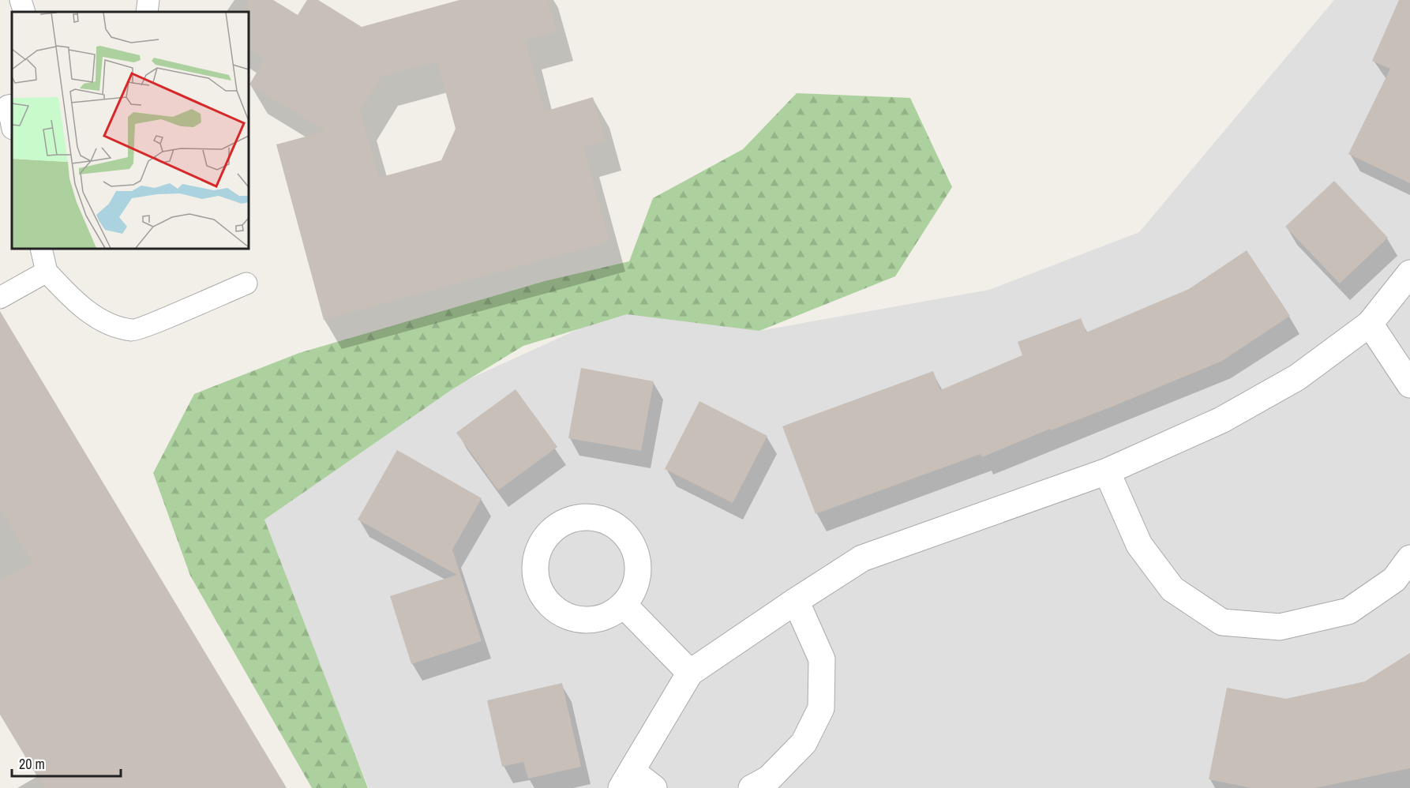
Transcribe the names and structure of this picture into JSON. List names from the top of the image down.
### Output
{
  "scale_bar": "20 m"
}
